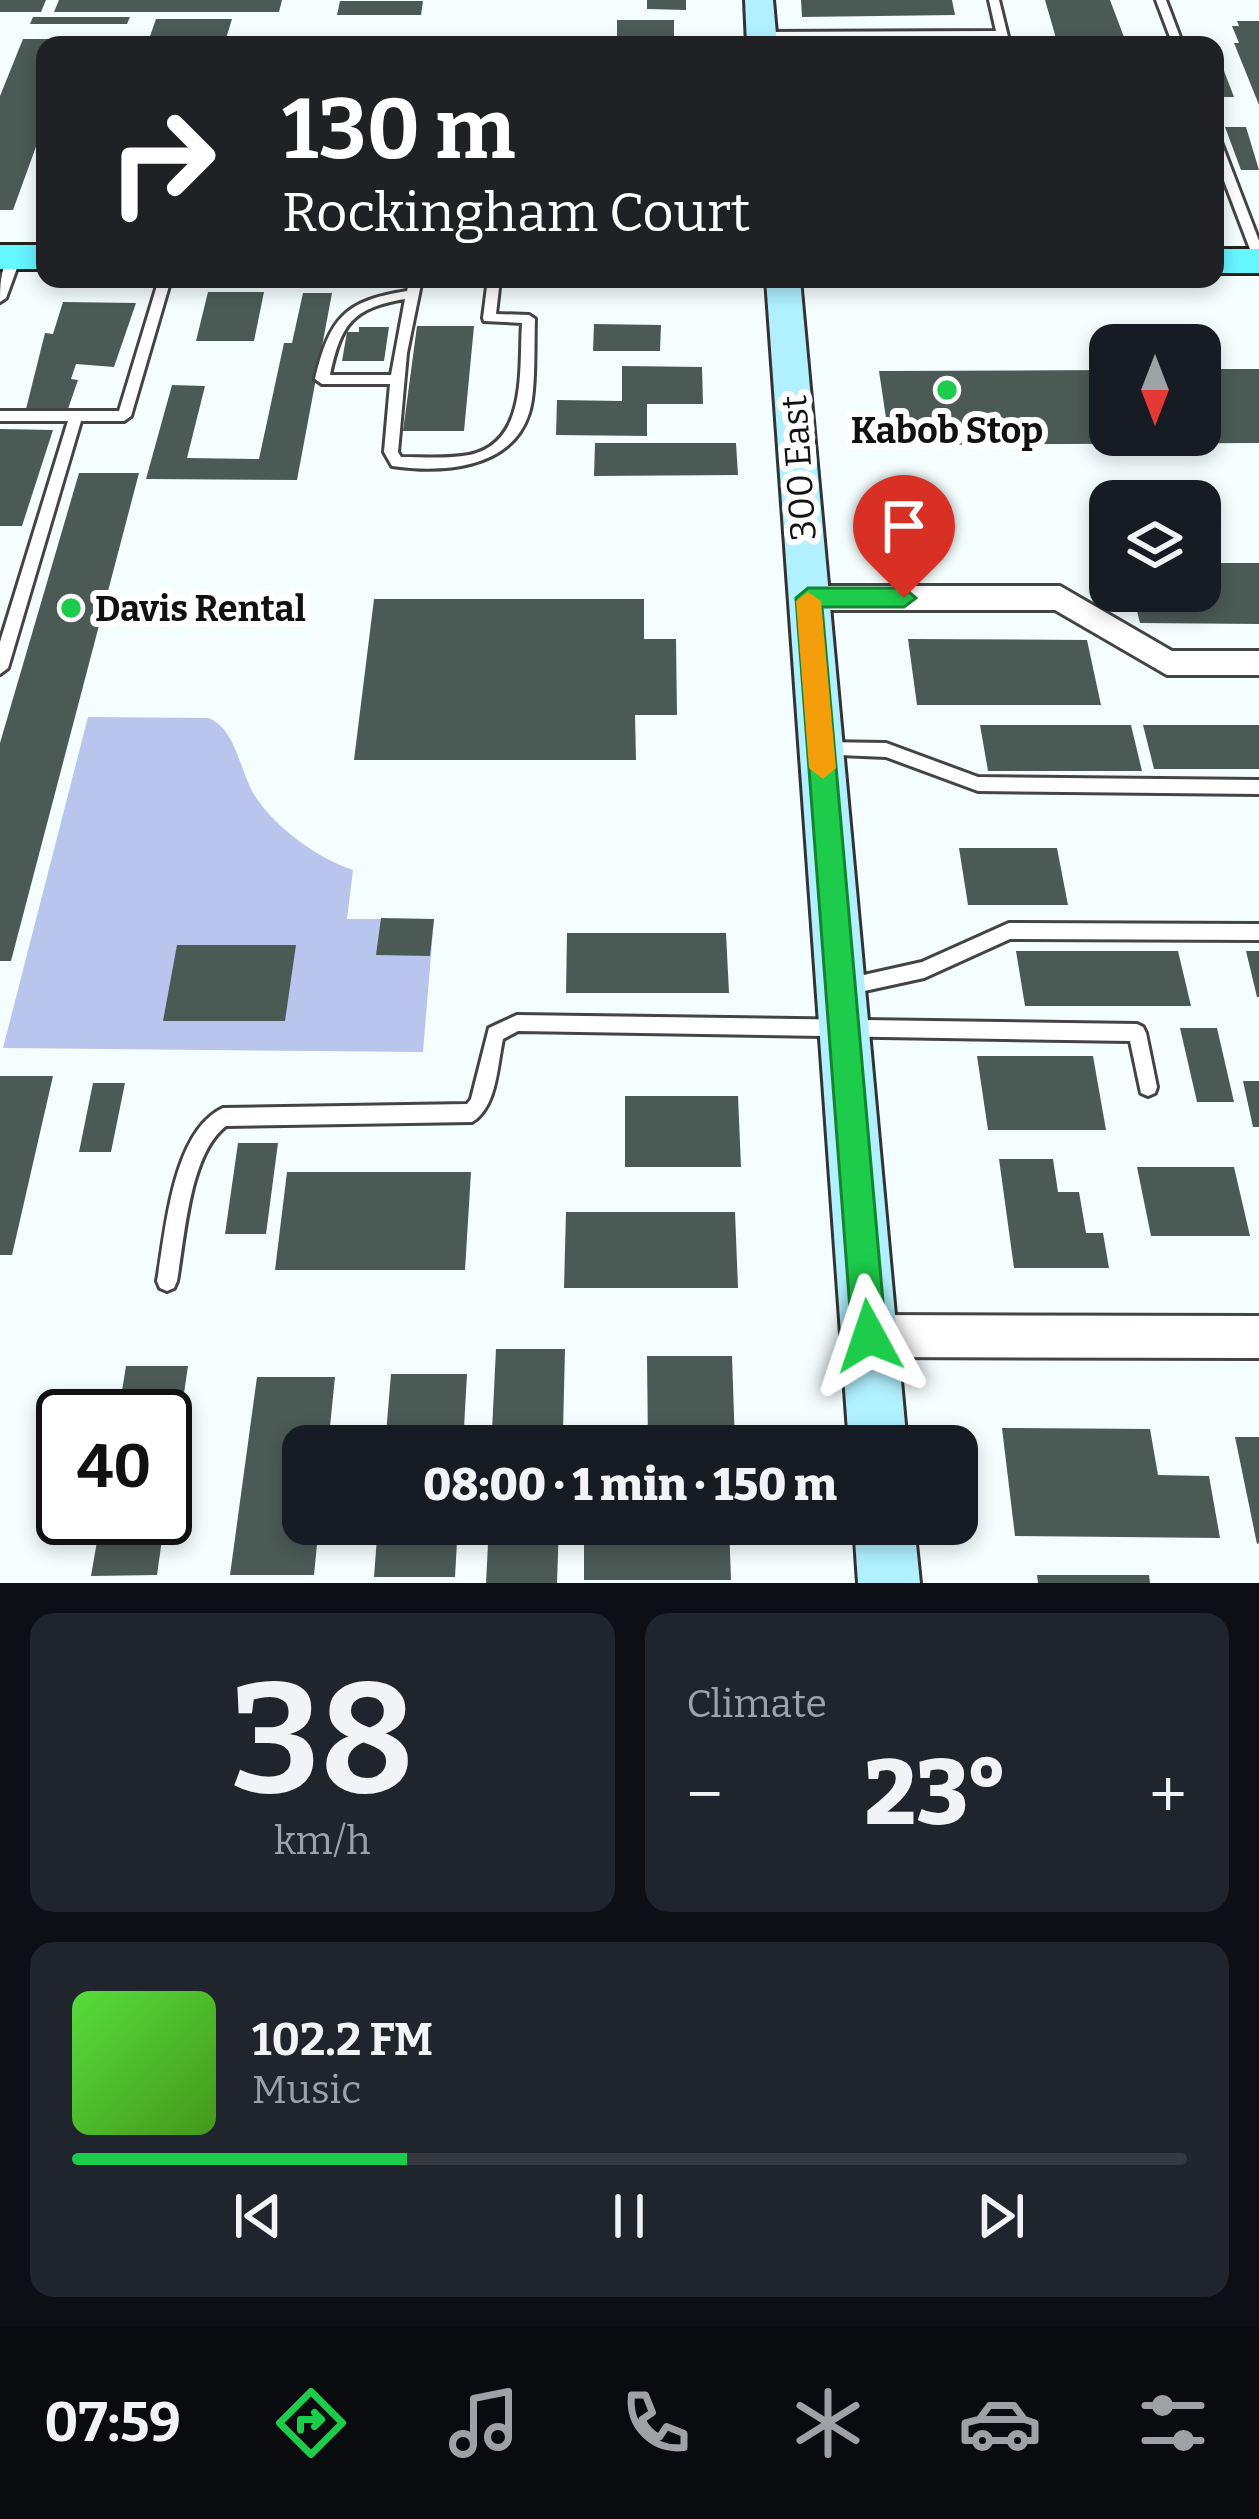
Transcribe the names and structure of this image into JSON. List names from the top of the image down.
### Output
{
  "streets": {
    "street": ["300 East"]
  },
  "places": ["Kabob Stop", "Davis Rental"],
  "north": "bottom",
  "page": {
    "turn": ["130 m", "Rockingham Court"],
    "limit": "40",
    "trip": "08:00 · 1 min · 150 m",
    "tile": [
      ["38", "km/h"],
      "Climate"
    ],
    "heat": ["−", "23°", "+"],
    "song": ["102.2 FM", "Music"],
    "tabs": "07:59"
  }
}
